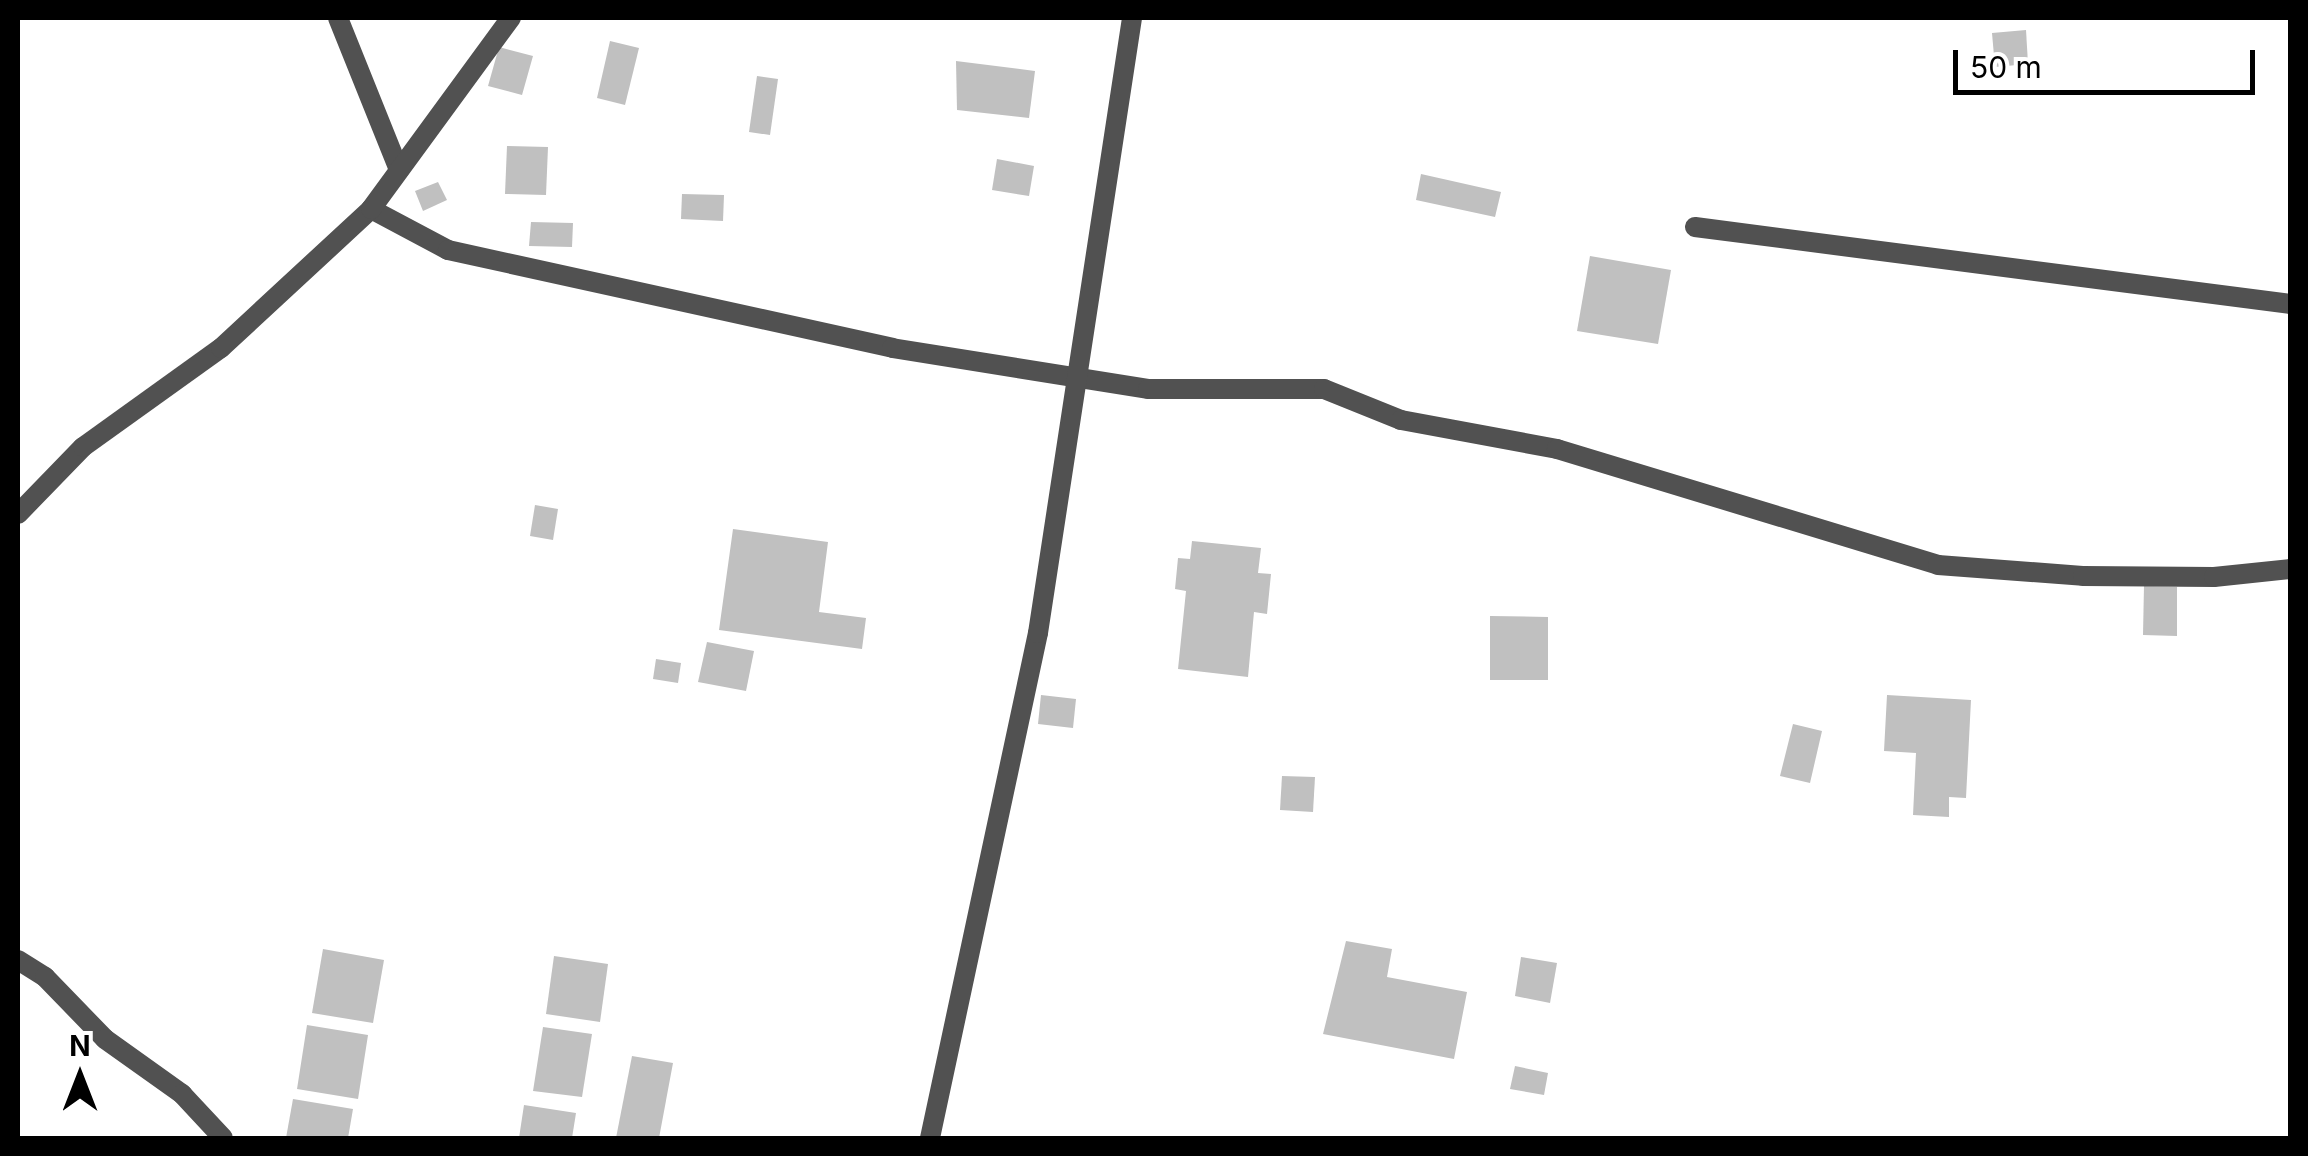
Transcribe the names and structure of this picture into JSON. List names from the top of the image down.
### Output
{
  "scale_bar": "50 m",
  "north": "top"
}
